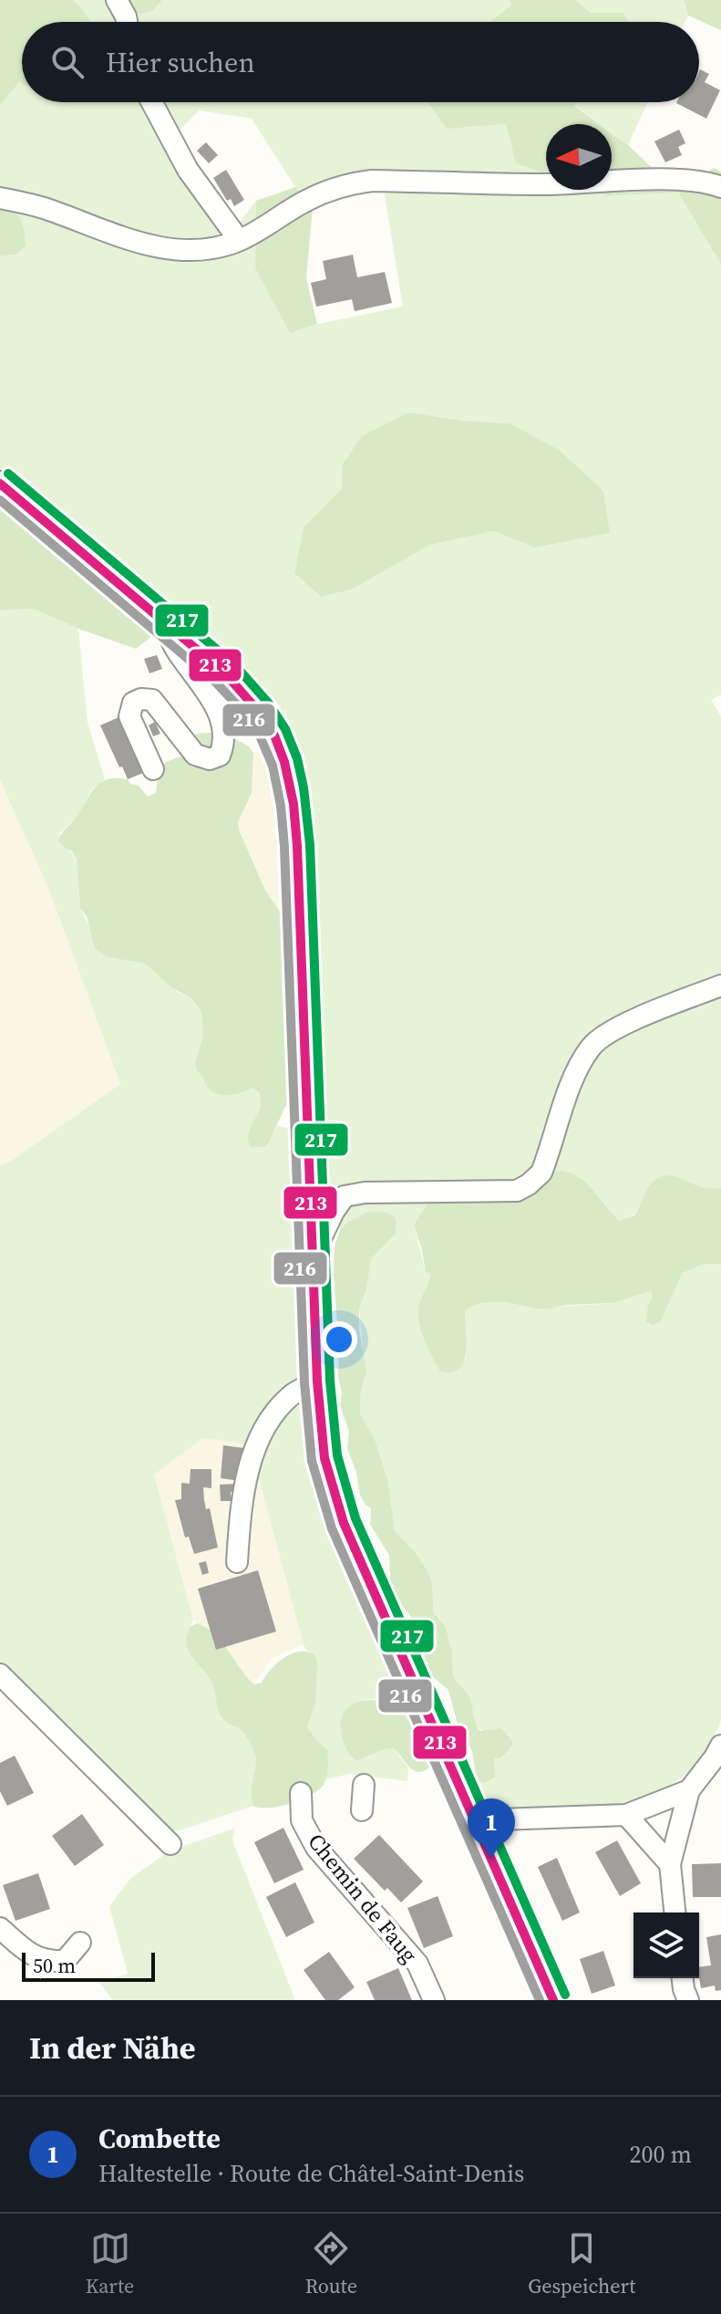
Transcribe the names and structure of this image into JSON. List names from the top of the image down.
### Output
{
  "streets": {
    "street": ["Chemin de Faug"]
  },
  "lines": ["transit line 217", "transit line 213", "transit line 216"],
  "scale_bar": "50 m",
  "north": "left",
  "page": {
    "search": "Hier suchen",
    "pins": "1",
    "scale": "50 m",
    "heading": "In der Nähe",
    "list": [
      {
        "mark": "1",
        "name": "Combette",
        "note": "Haltestelle · Route de Châtel-Saint-Denis",
        "value": "200 m"
      }
    ],
    "nav": ["Karte", "Route", "Gespeichert"]
  }
}
